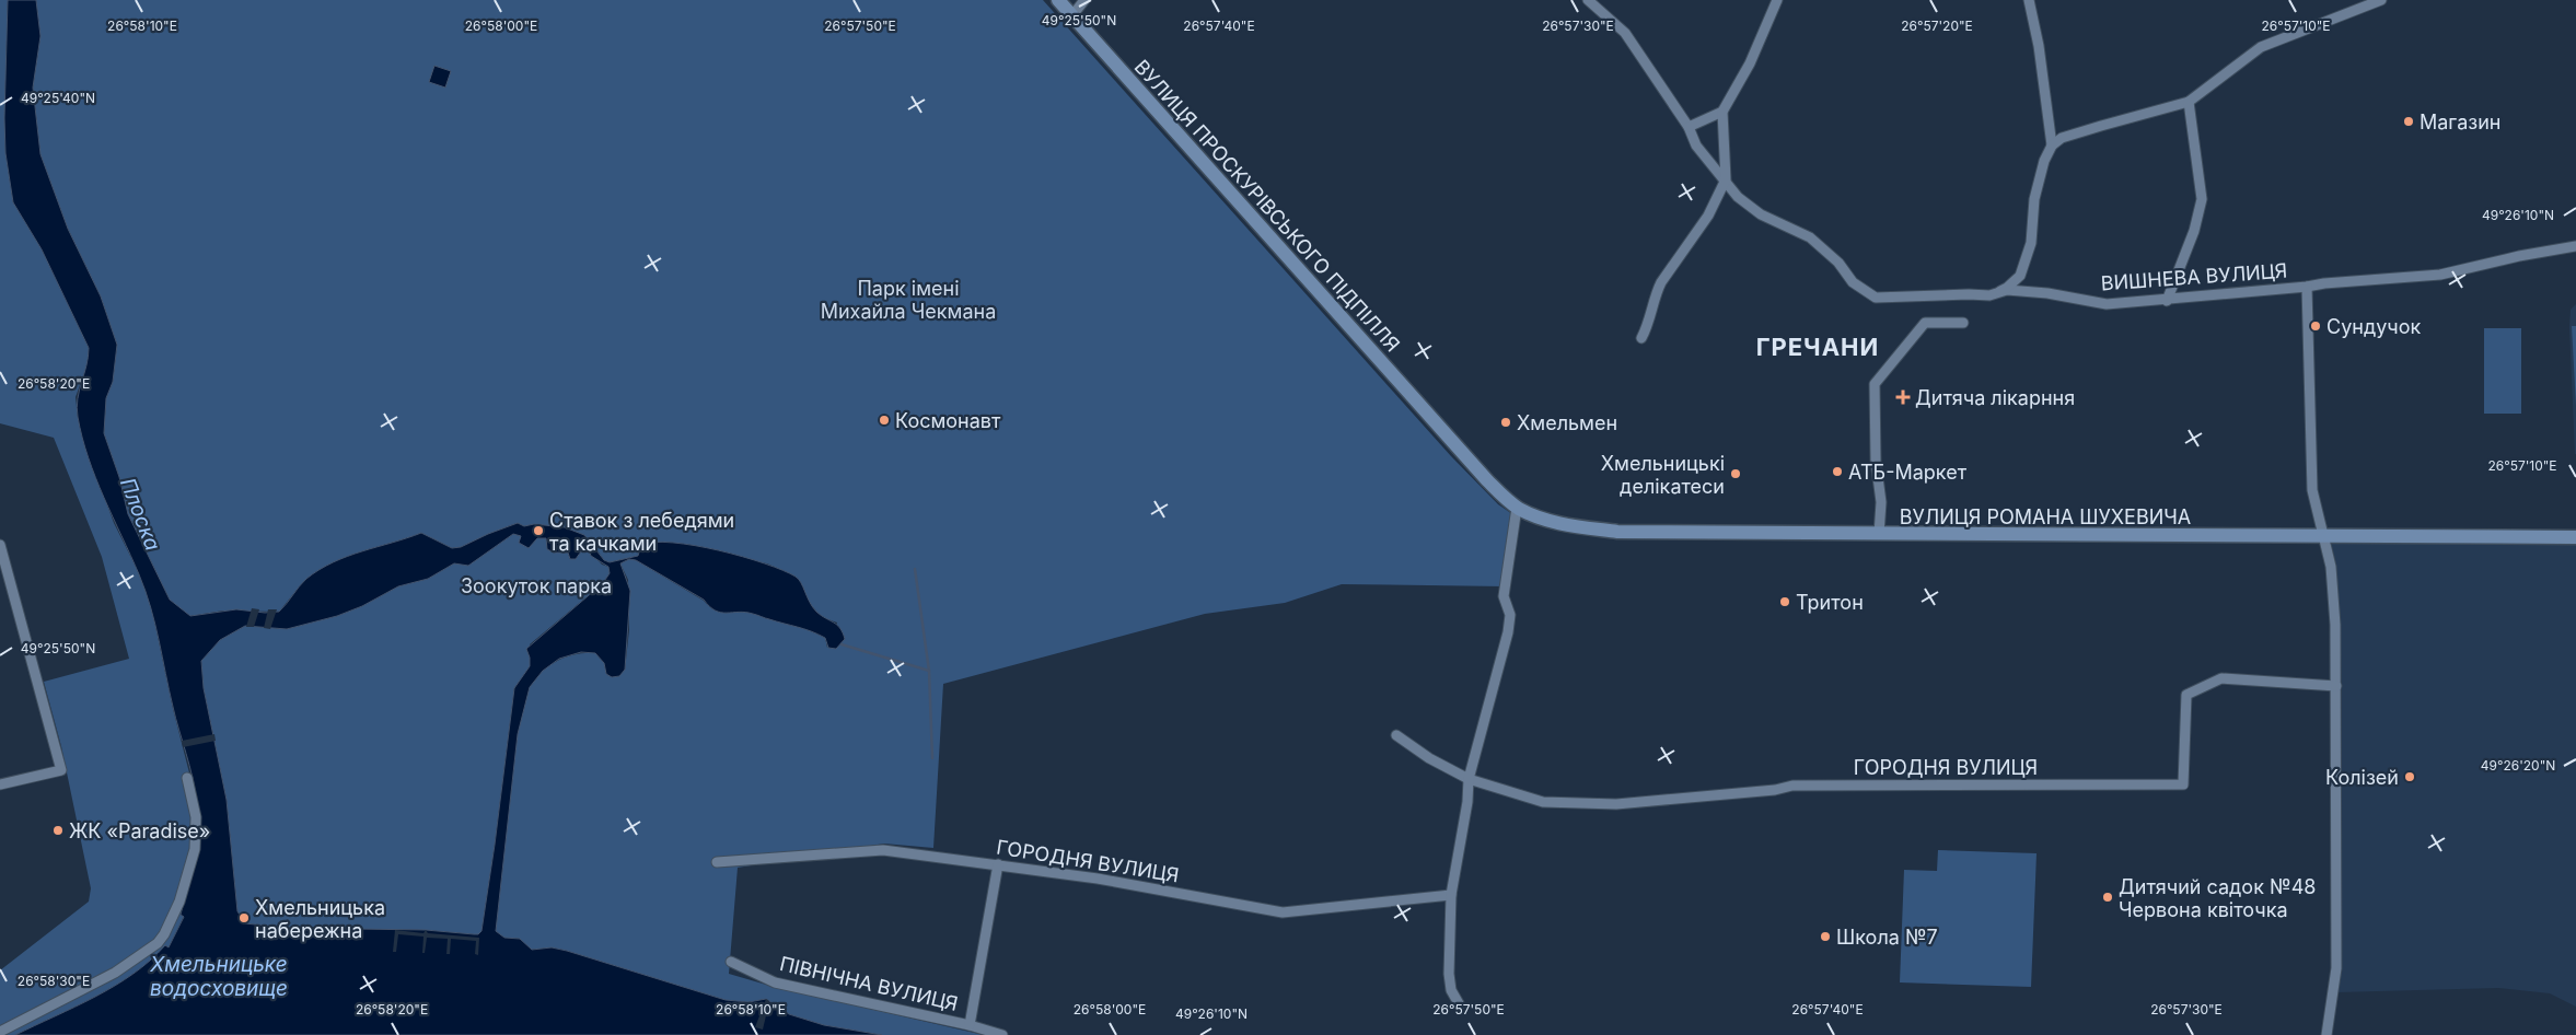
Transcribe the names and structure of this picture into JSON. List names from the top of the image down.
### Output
{
  "streets": {
    "main road": ["ВУЛИЦЯ ПРОСКУРІВСЬКОГО ПІДПІЛЛЯ", "ВУЛИЦЯ РОМАНА ШУХЕВИЧА"],
    "street": ["ВИШНЕВА ВУЛИЦЯ", "ГОРОДНЯ ВУЛИЦЯ", "ПІВНІЧНА ВУЛИЦЯ"]
  },
  "crossings": [
    ["ВУЛИЦЯ ПРОСКУРІВСЬКОГО ПІДПІЛЛЯ", "ВУЛИЦЯ РОМАНА ШУХЕВИЧА"]
  ],
  "districts": ["ГРЕЧАНИ"],
  "water": ["Плоска", "Хмельницьке водосховище"],
  "parks": ["Парк імені Михайла Чекмана", "Зоокуток парка"],
  "places": {
    "other": [
      "Магазин",
      "Сундучок",
      "Космонавт",
      "Хмельмен",
      "АТБ-Маркет",
      "Хмельницькі делікатеси",
      "Ставок з лебедями та качками",
      "Тритон",
      "Колізей",
      "ЖК «Paradise»",
      "Дитячий садок №48 Червона квіточка",
      "Хмельницька набережна",
      "Школа №7"
    ],
    "health": ["Дитяча лікарння"]
  },
  "coordinates": [
    "49°25'50\"N",
    "26°58'10\"E",
    "26°58'00\"E",
    "26°57'50\"E",
    "26°57'40\"E",
    "26°57'30\"E",
    "26°57'20\"E",
    "26°57'10\"E",
    "49°25'40\"N",
    "49°26'10\"N",
    "26°58'20\"E",
    "49°26'20\"N",
    "26°58'30\"E"
  ]
}
